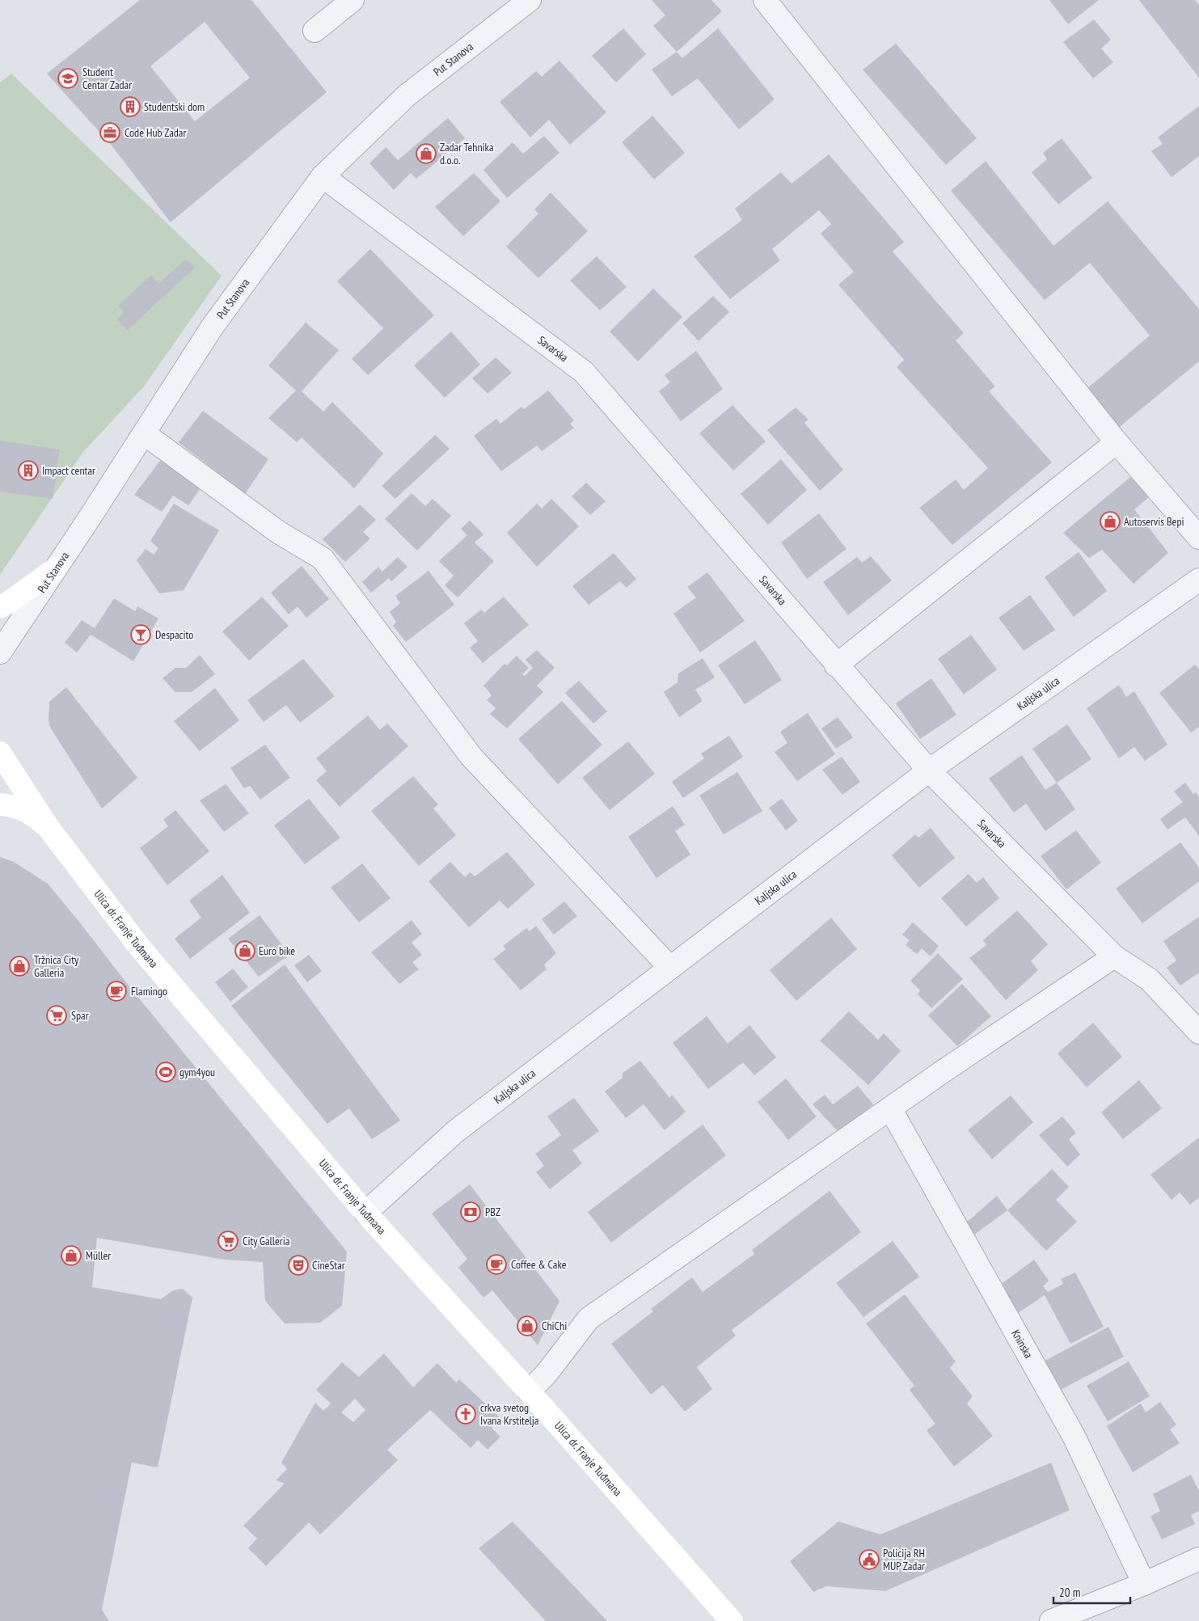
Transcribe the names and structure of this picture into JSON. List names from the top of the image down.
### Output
{
  "streets": {
    "main road": ["Ulica dr. Franje Tuđmana"],
    "street": [
      "Put Stanova",
      "Savarska",
      "Kaljska ulica",
      "Kninska"
    ]
  },
  "crossings": [
    ["Put Stanova", "Savarska"],
    ["Savarska", "Kaljska ulica"],
    ["Kaljska ulica", "Ulica dr. Franje Tuđmana"]
  ],
  "places": {
    "school or university": ["Student Centar Zadar"],
    "building": ["Studentski dom", "Impact centar"],
    "office": ["Code Hub Zadar"],
    "shop": [
      "Zadar Tehnika d.o.o.",
      "Autoservis Bepi",
      "Euro bike",
      "Tržnica City Galleria",
      "Müller",
      "ChiChi"
    ],
    "bar": ["Despacito"],
    "cafe": ["Flamingo", "Coffee & Cake"],
    "supermarket": ["Spar", "City Galleria"],
    "sports": ["gym4you"],
    "bank": ["PBZ"],
    "theatre": ["CineStar"],
    "church": ["crkva svetog Ivana Krstitelja"],
    "public building": ["Policija RH MUP Zadar"]
  },
  "scale_bar": "20 m"
}
